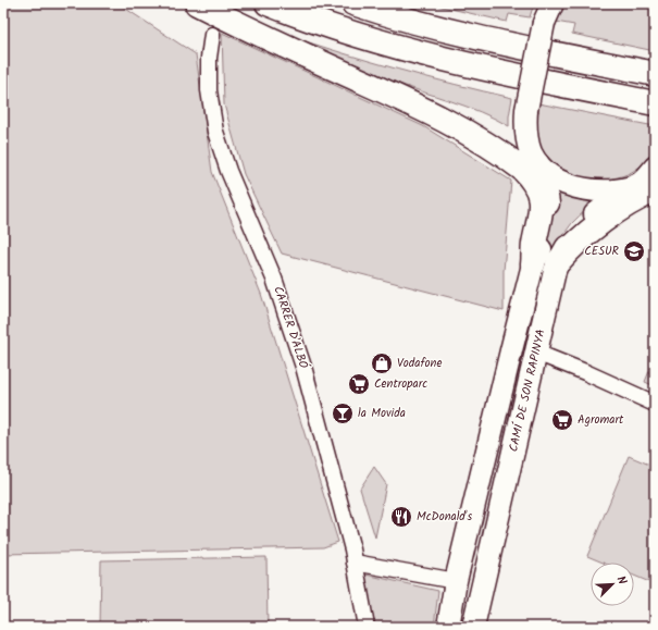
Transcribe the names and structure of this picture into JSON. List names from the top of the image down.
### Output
{
  "streets": {
    "street": ["CARRER D'ALBÓ", "CAMÍ DE SON RAPINYA"]
  },
  "places": {
    "school or university": ["CESUR"],
    "shop": ["Vodafone"],
    "supermarket": ["Centroparc", "Agromart"],
    "bar": ["la Movida"],
    "restaurant": ["McDonald's"]
  },
  "north": "top right"
}
